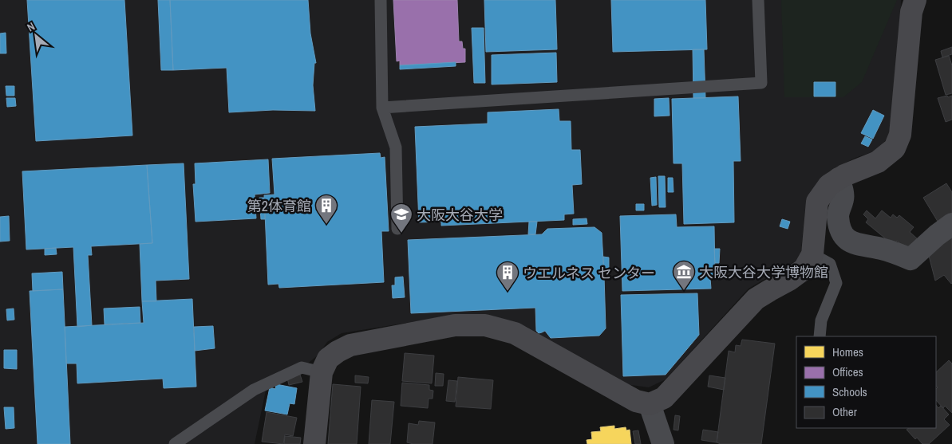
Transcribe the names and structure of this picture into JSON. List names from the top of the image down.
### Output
{
  "places": {
    "building": ["第2体育館", "ウエルネス センター"],
    "school or university": ["大阪大谷大学"],
    "museum": ["大阪大谷大学博物館"]
  },
  "legend": [
    "Homes",
    "Offices",
    "Schools",
    "Other"
  ],
  "north": "top left"
}
